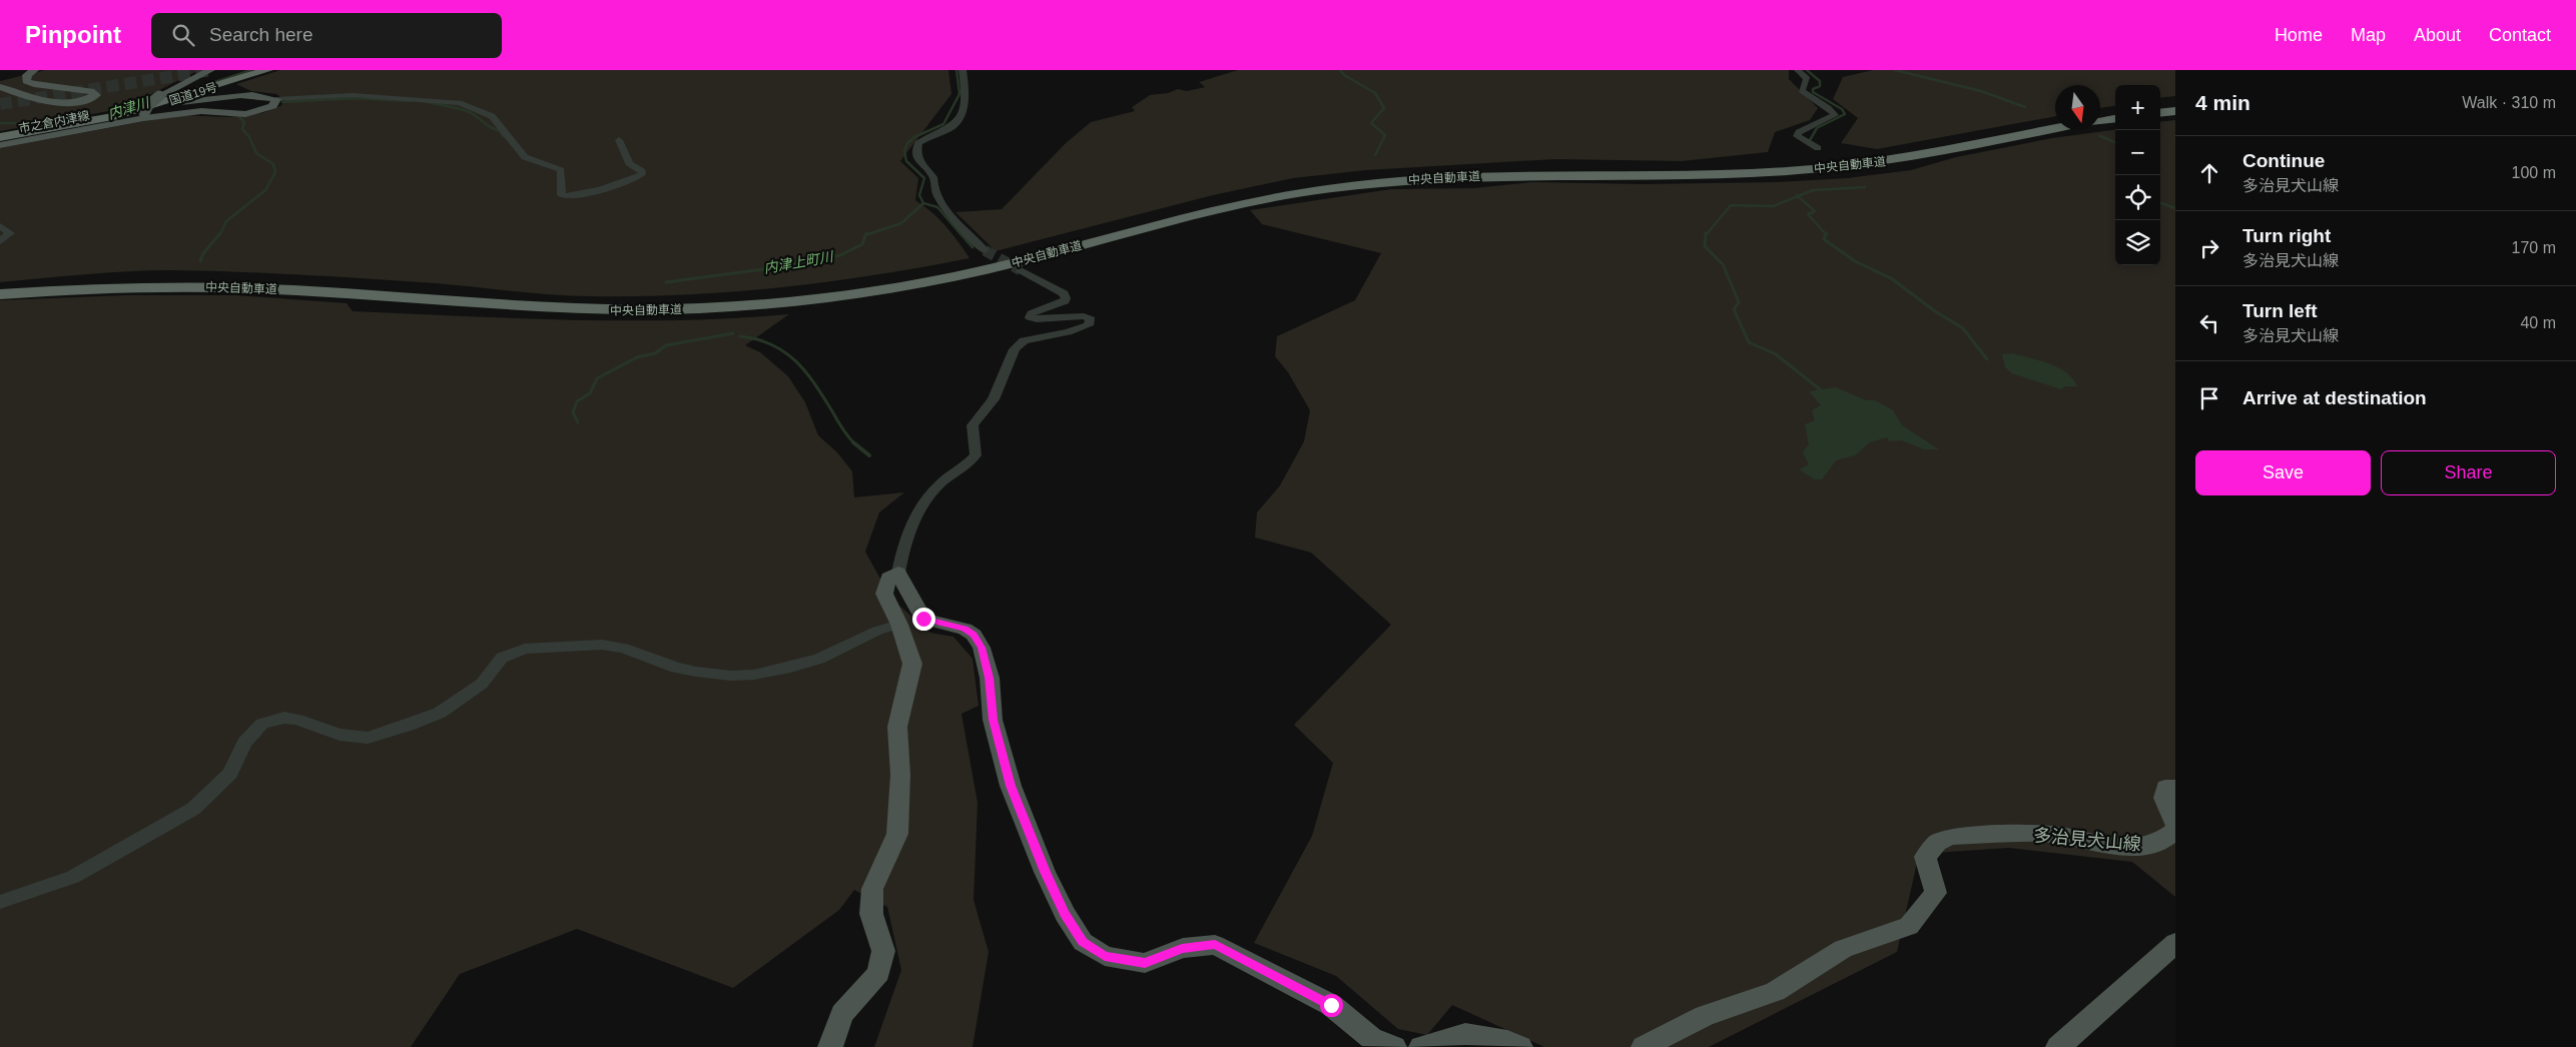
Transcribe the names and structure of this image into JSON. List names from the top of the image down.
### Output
{
  "streets": {
    "highway": ["国道19号", "中央自動車道"],
    "main road": ["市之倉内津線", "多治見犬山線"]
  },
  "crossings": [
    ["国道19号", "市之倉内津線"]
  ],
  "water": ["内津川", "内津上町川"],
  "north": "bottom",
  "page": {
    "header": "Pinpoint",
    "search": "Search here",
    "nav": [
      "Home",
      "Map",
      "About",
      "Contact"
    ],
    "heading": ["4 min", "Walk · 310 m"],
    "map_buttons": ["+", "−"],
    "list": [
      ["Continue", "多治見犬山線", "100 m"],
      ["Turn right", "多治見犬山線", "170 m"],
      ["Turn left", "多治見犬山線", "40 m"],
      "Arrive at destination"
    ],
    "buttons": ["Save", "Share"]
  }
}
